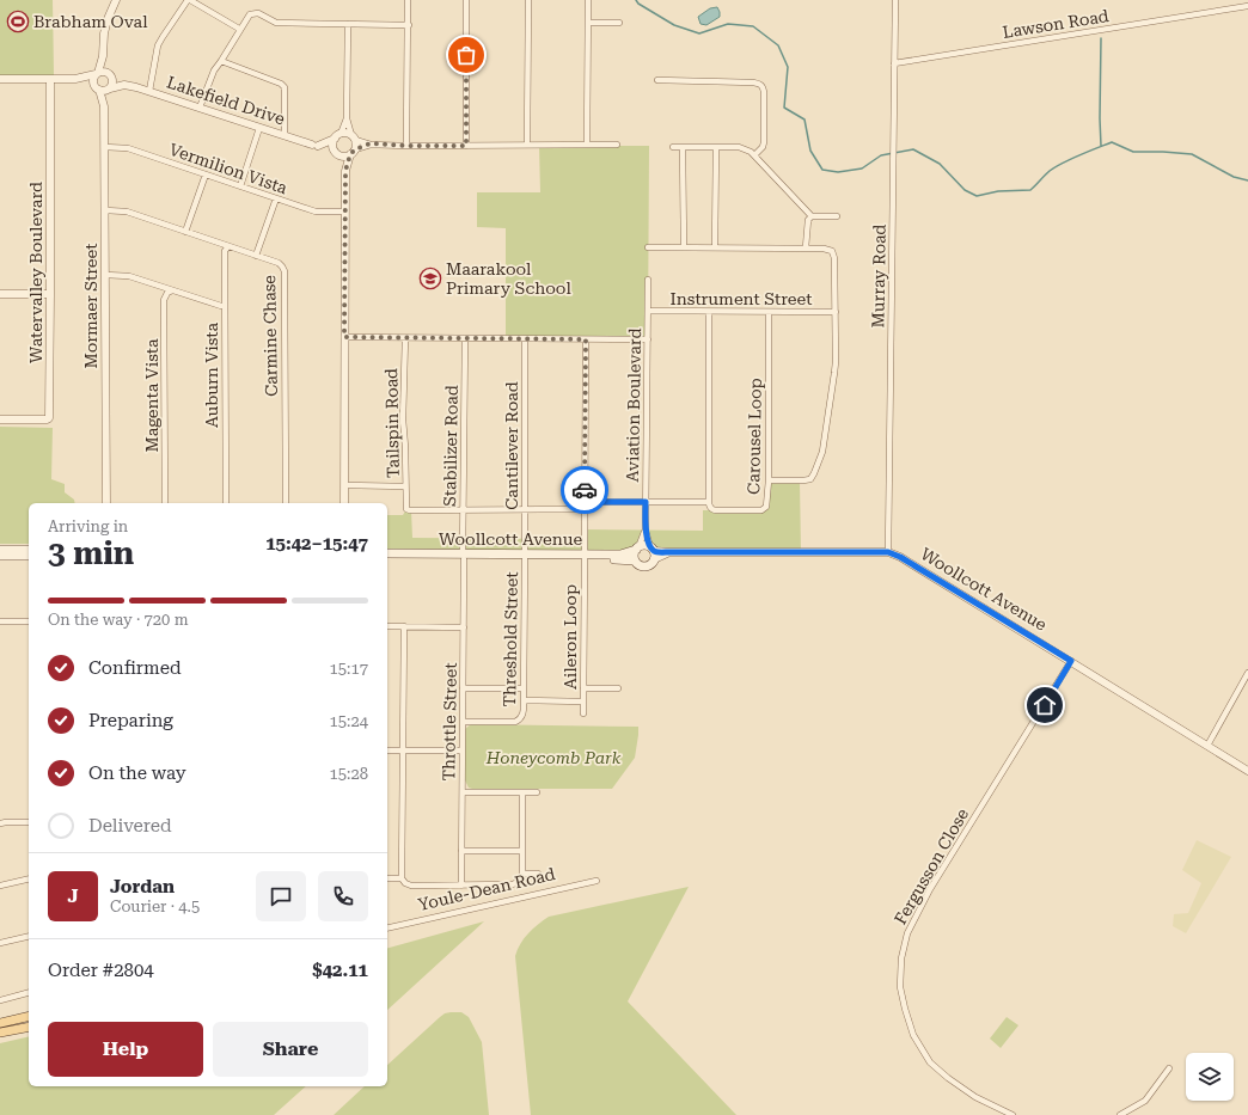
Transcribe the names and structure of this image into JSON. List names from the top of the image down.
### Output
{
  "streets": {
    "main road": ["Woollcott Avenue"],
    "street": [
      "Lawson Road",
      "Lakefield Drive",
      "Vermilion Vista",
      "Watervalley Boulevard",
      "Murray Road",
      "Instrument Street",
      "Mormaer Street",
      "Carmine Chase",
      "Auburn Vista",
      "Magenta Vista",
      "Aviation Boulevard",
      "Tailspin Road",
      "Carousel Loop",
      "Stabilizer Road",
      "Cantilever Road",
      "Aileron Loop",
      "Threshold Street",
      "Throttle Street",
      "Fergusson Close",
      "Youle-Dean Road"
    ]
  },
  "crossings": [
    ["Lawson Road", "Murray Road"],
    ["Lakefield Drive", "Mormaer Street"],
    ["Vermilion Vista", "Mormaer Street"],
    ["Murray Road", "Woollcott Avenue"],
    ["Instrument Street", "Aviation Boulevard"],
    ["Instrument Street", "Carousel Loop"],
    ["Mormaer Street", "Carmine Chase"],
    ["Carmine Chase", "Auburn Vista"],
    ["Aviation Boulevard", "Woollcott Avenue"],
    ["Tailspin Road", "Stabilizer Road"],
    ["Stabilizer Road", "Woollcott Avenue"],
    ["Stabilizer Road", "Throttle Street"],
    ["Cantilever Road", "Woollcott Avenue"],
    ["Cantilever Road", "Threshold Street"],
    ["Woollcott Avenue", "Aileron Loop"],
    ["Woollcott Avenue", "Threshold Street"],
    ["Woollcott Avenue", "Throttle Street"],
    ["Woollcott Avenue", "Fergusson Close"],
    ["Threshold Street", "Throttle Street"]
  ],
  "parks": ["Honeycomb Park"],
  "places": {
    "sports": ["Brabham Oval"],
    "school or university": ["Maarakool Primary School"]
  },
  "page": {
    "heading": ["3 min", "Arriving in", "15:42–15:47"],
    "panel": [
      "Jordan",
      "Courier · 4.5",
      "Order #2804",
      "$42.11"
    ],
    "bar": "On the way · 720 m",
    "list": [
      ["Confirmed", "15:17"],
      ["Preparing", "15:24"],
      ["On the way", "15:28"],
      "Delivered"
    ],
    "round": "J",
    "buttons": ["Help", "Share"]
  }
}
